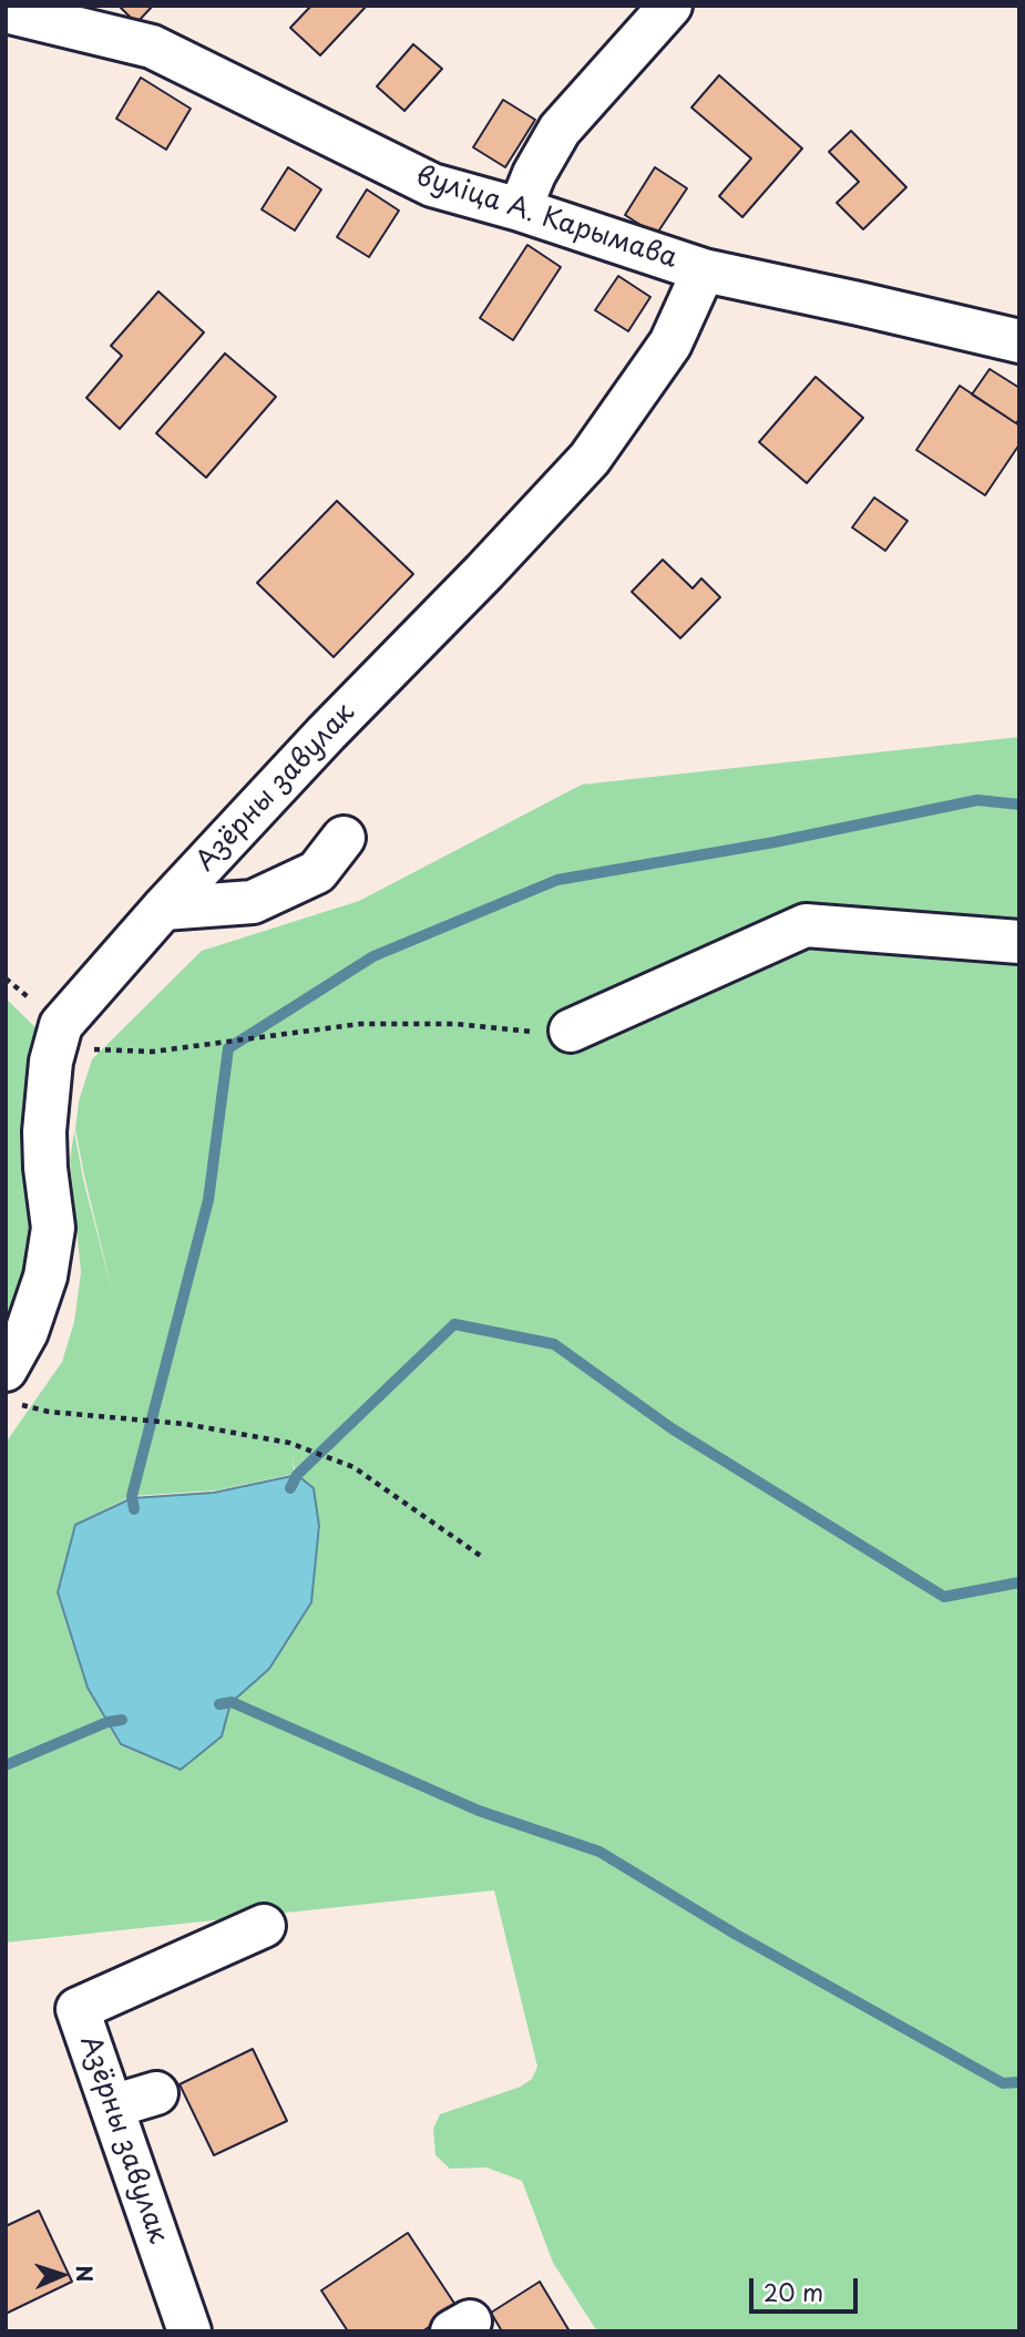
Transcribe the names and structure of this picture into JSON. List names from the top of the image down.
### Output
{
  "streets": {
    "street": ["вуліца А. Карымава", "Азёрны завулак"]
  },
  "crossings": [
    ["вуліца А. Карымава", "Азёрны завулак"]
  ],
  "scale_bar": "20 m",
  "north": "right"
}
